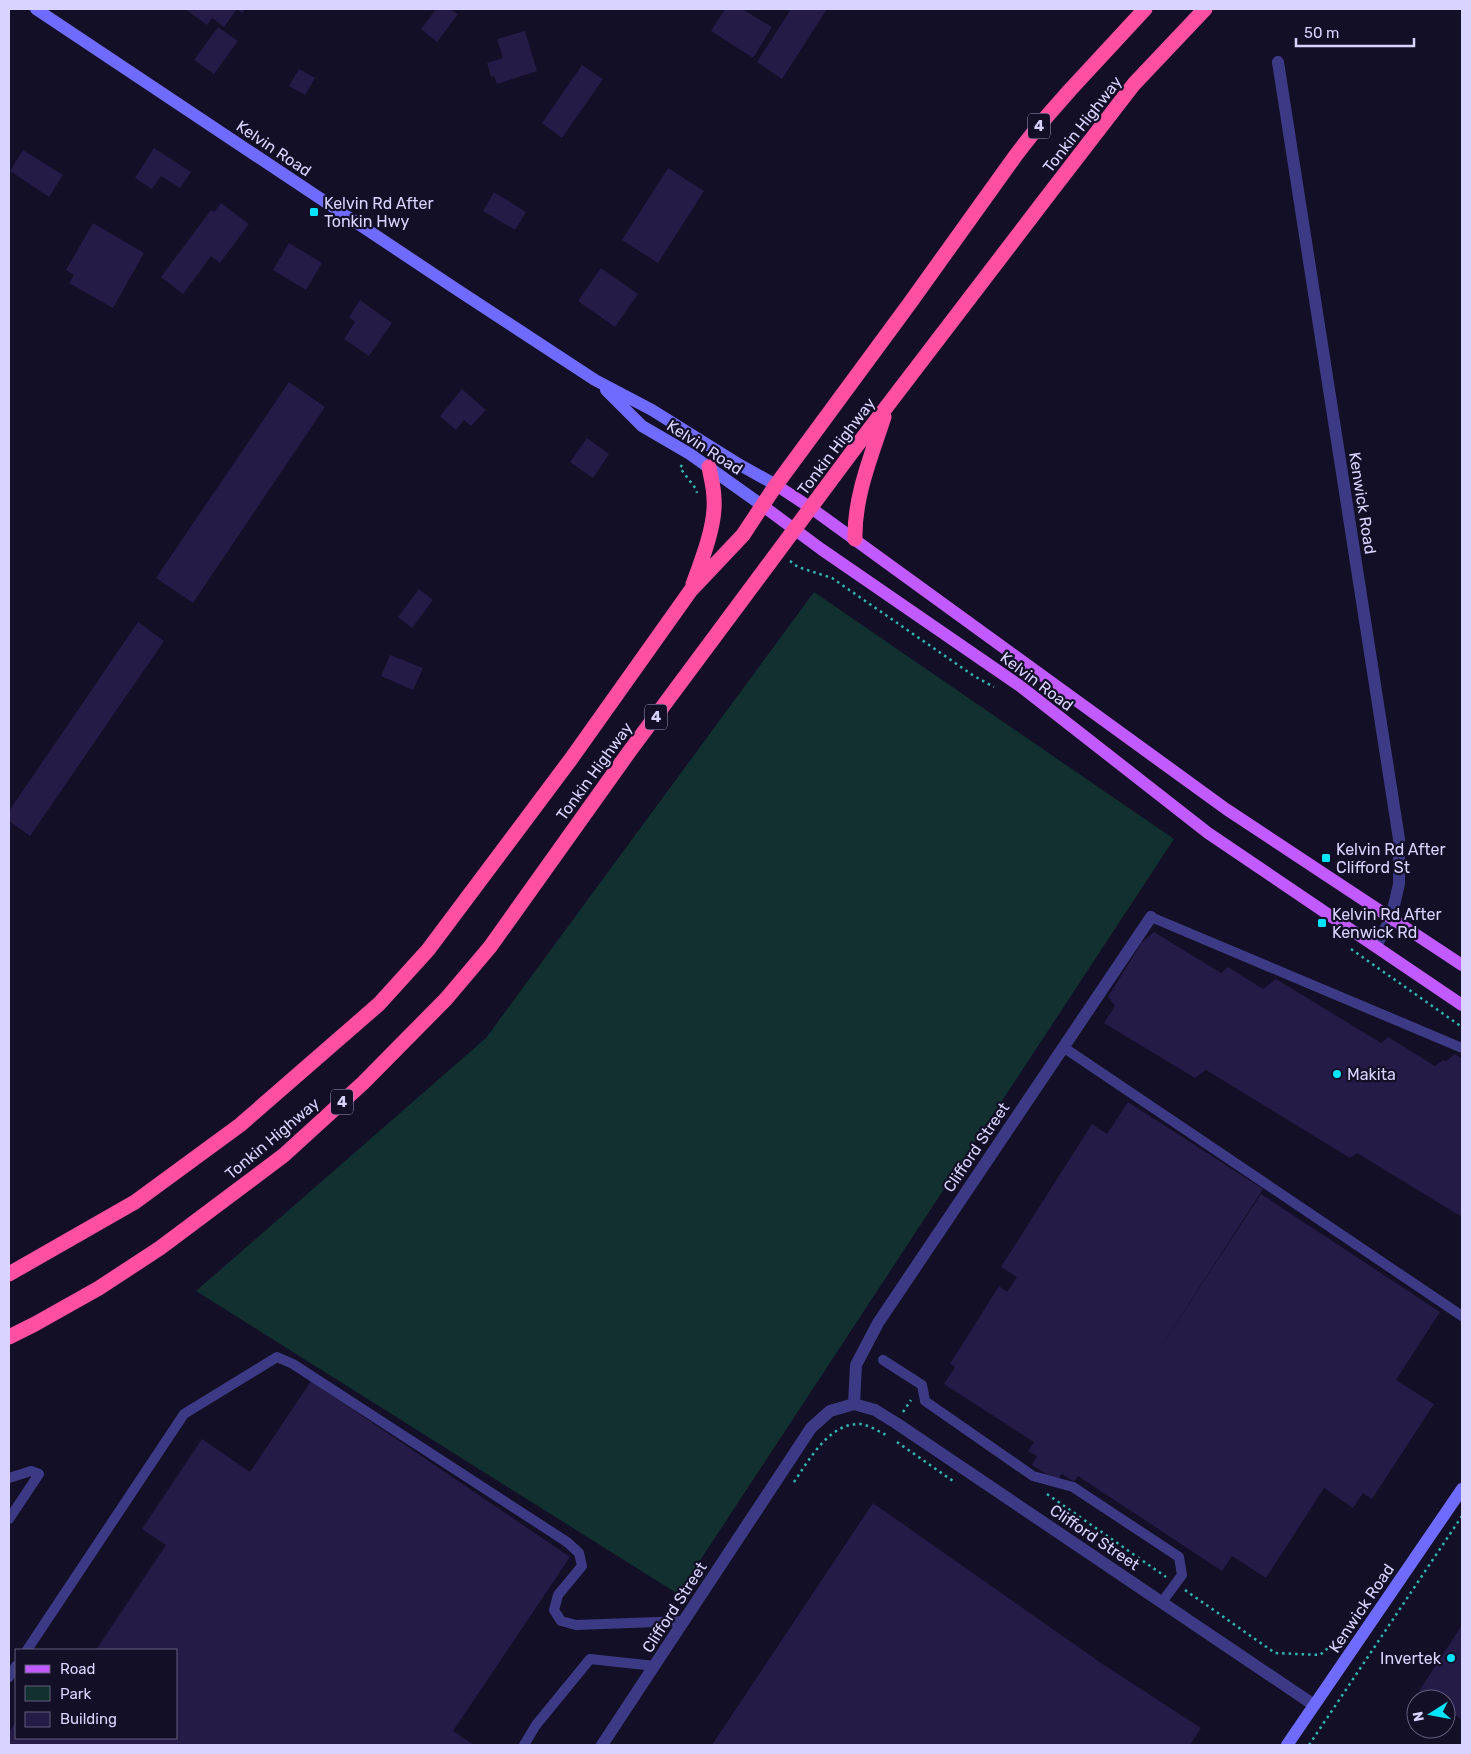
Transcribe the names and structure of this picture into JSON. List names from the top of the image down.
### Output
{
  "streets": {
    "highway": ["Tonkin Highway", "4"],
    "main road": ["Kelvin Road", "Kenwick Road"],
    "street": ["Clifford Street"]
  },
  "crossings": [
    ["Tonkin Highway", "Kelvin Road"],
    ["Kelvin Road", "Kenwick Road"],
    ["Kenwick Road", "Clifford Street"]
  ],
  "places": {
    "transit": ["Kelvin Rd After Tonkin Hwy", "Kelvin Rd After Clifford St", "Kelvin Rd After Kenwick Rd"],
    "other": ["Makita", "Invertek"]
  },
  "legend": ["Road", "Park", "Building"],
  "scale_bar": "50 m",
  "north": "left"
}
